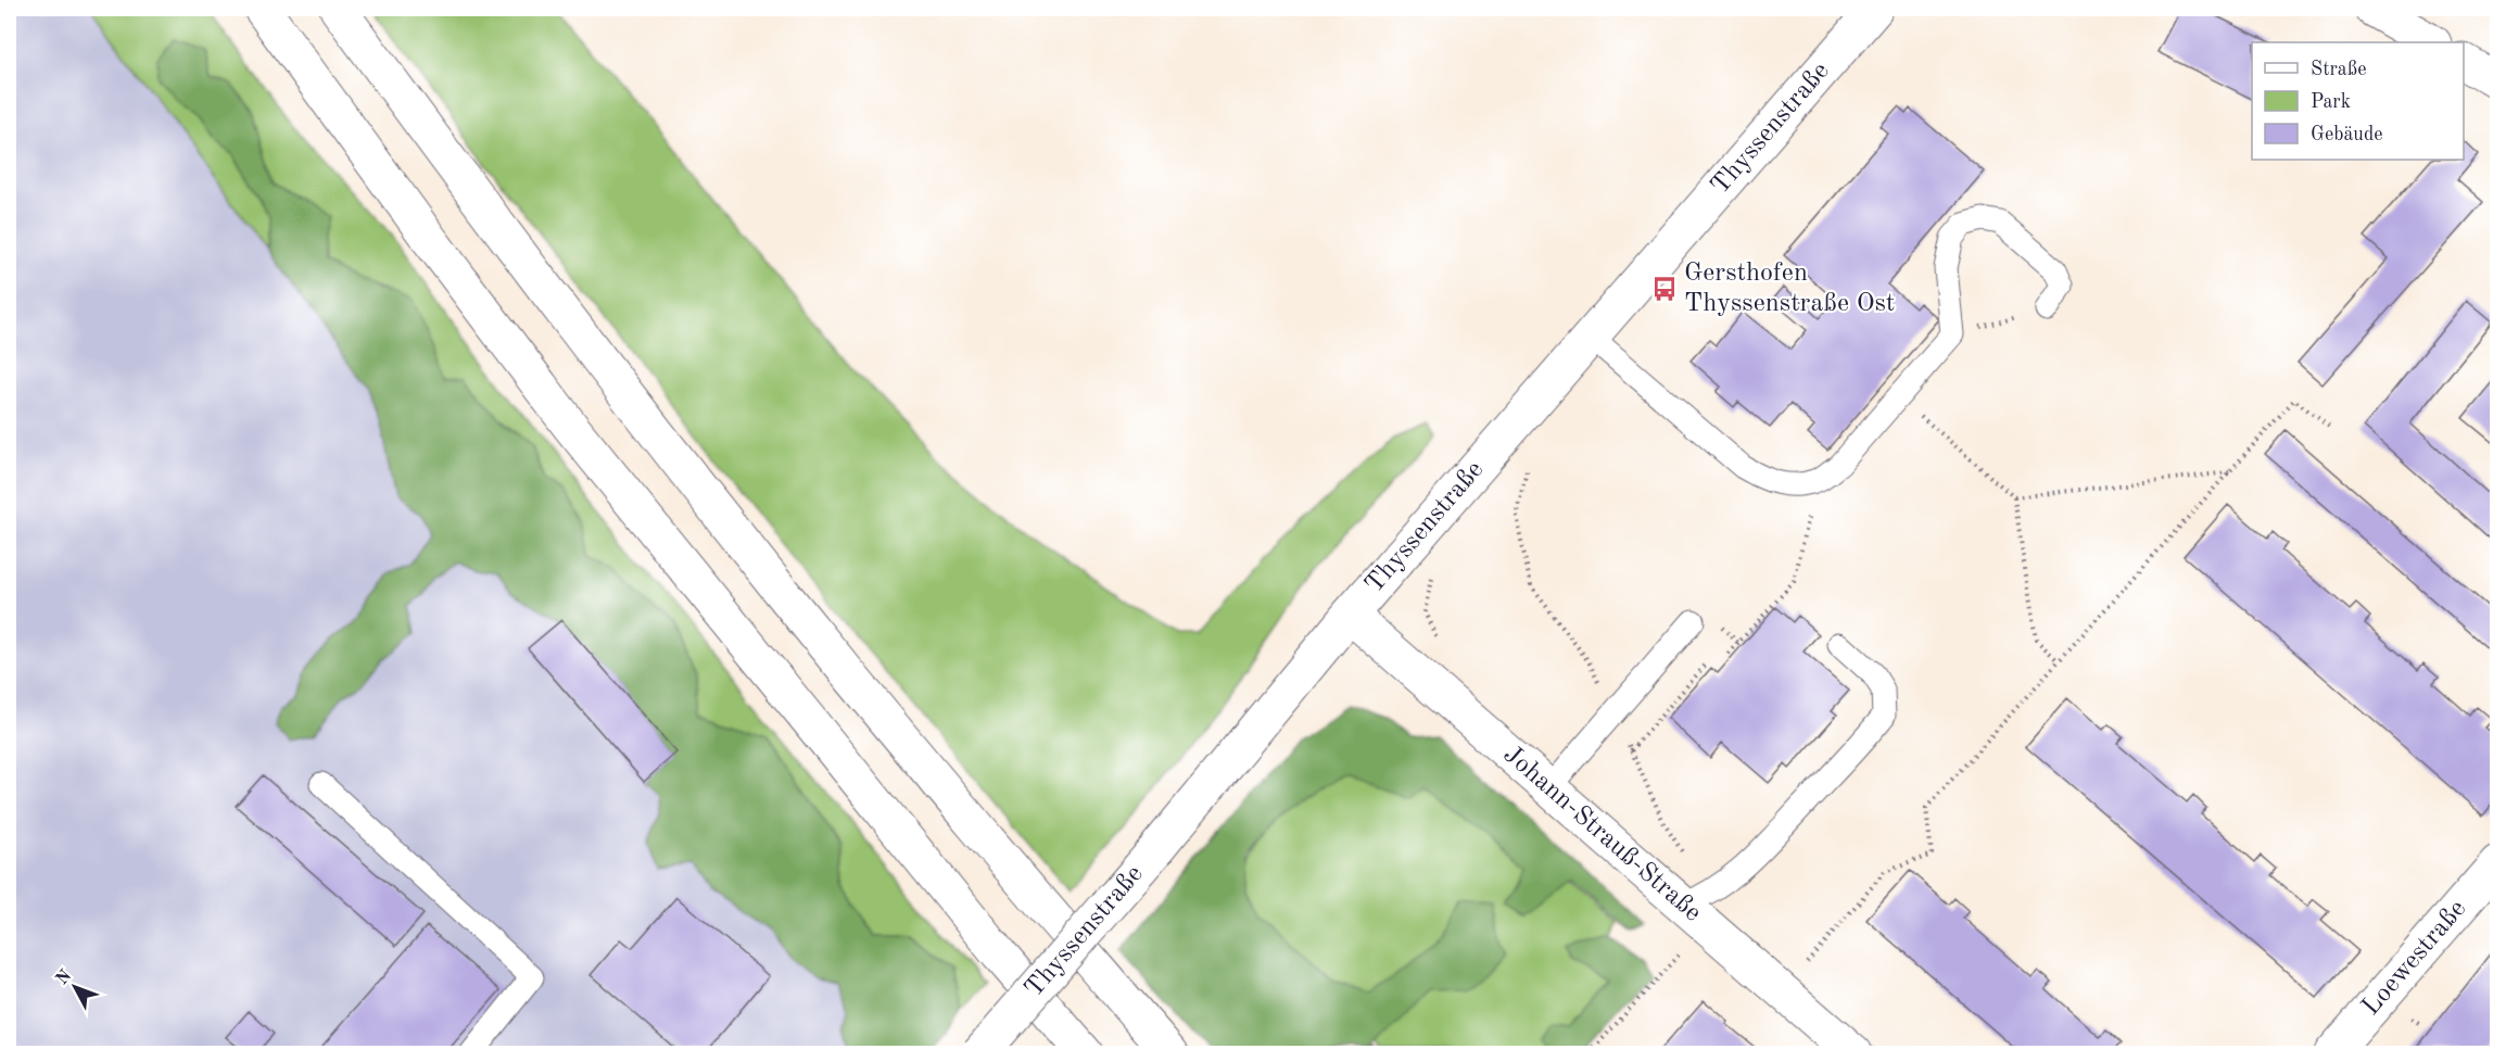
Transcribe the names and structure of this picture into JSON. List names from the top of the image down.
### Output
{
  "streets": {
    "main road": ["Thyssenstraße", "Johann-Strauß-Straße", "Loewestraße"]
  },
  "crossings": [
    ["Thyssenstraße", "Johann-Strauß-Straße"]
  ],
  "places": {
    "bus stop": ["Gersthofen Thyssenstraße Ost"]
  },
  "legend": ["Straße", "Park", "Gebäude"],
  "north": "top left"
}
